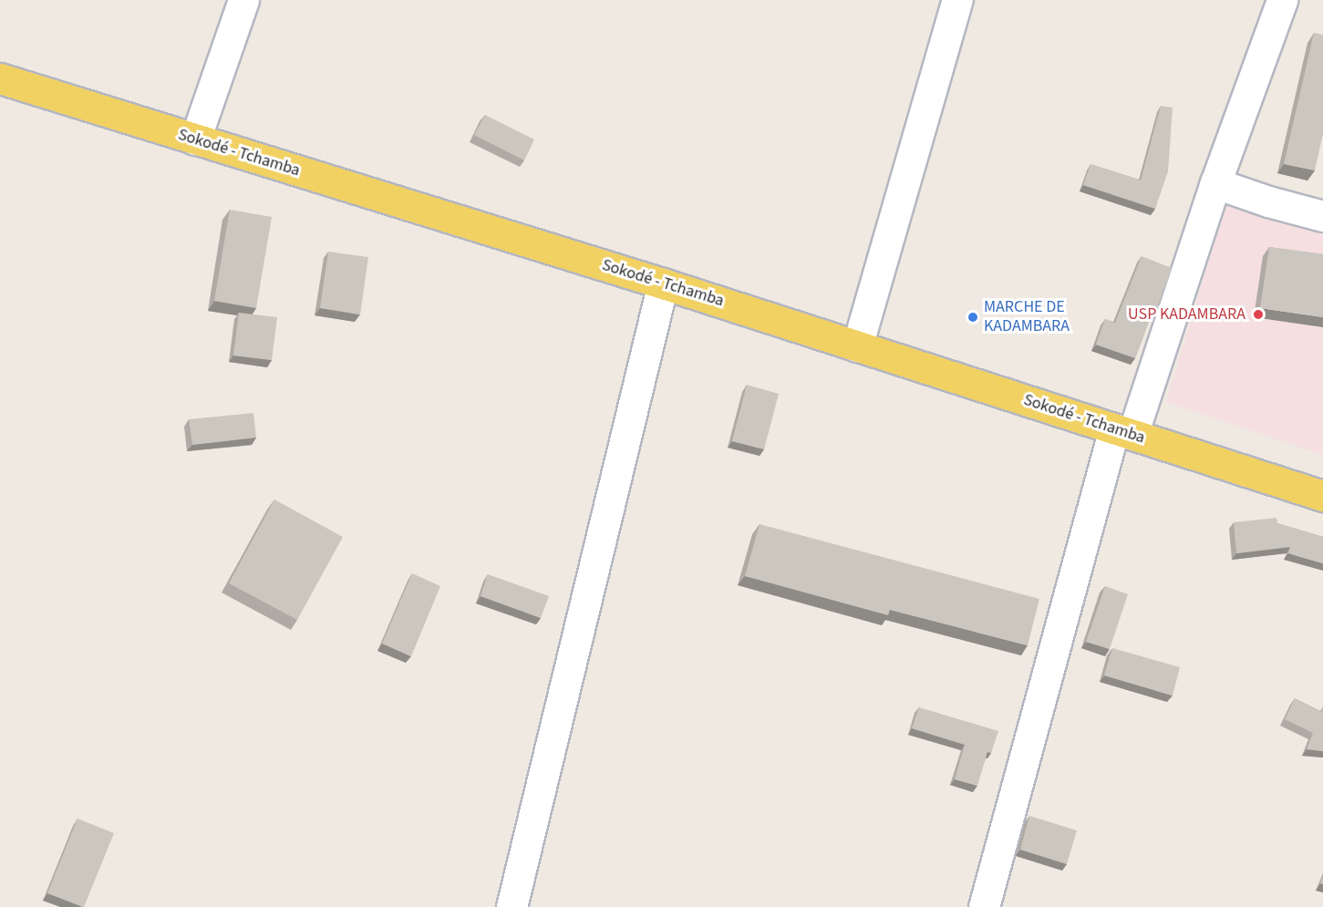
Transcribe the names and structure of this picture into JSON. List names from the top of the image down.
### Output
{
  "streets": {
    "main road": ["Sokodé - Tchamba"]
  },
  "places": ["USP KADAMBARA", "MARCHE DE KADAMBARA"]
}
